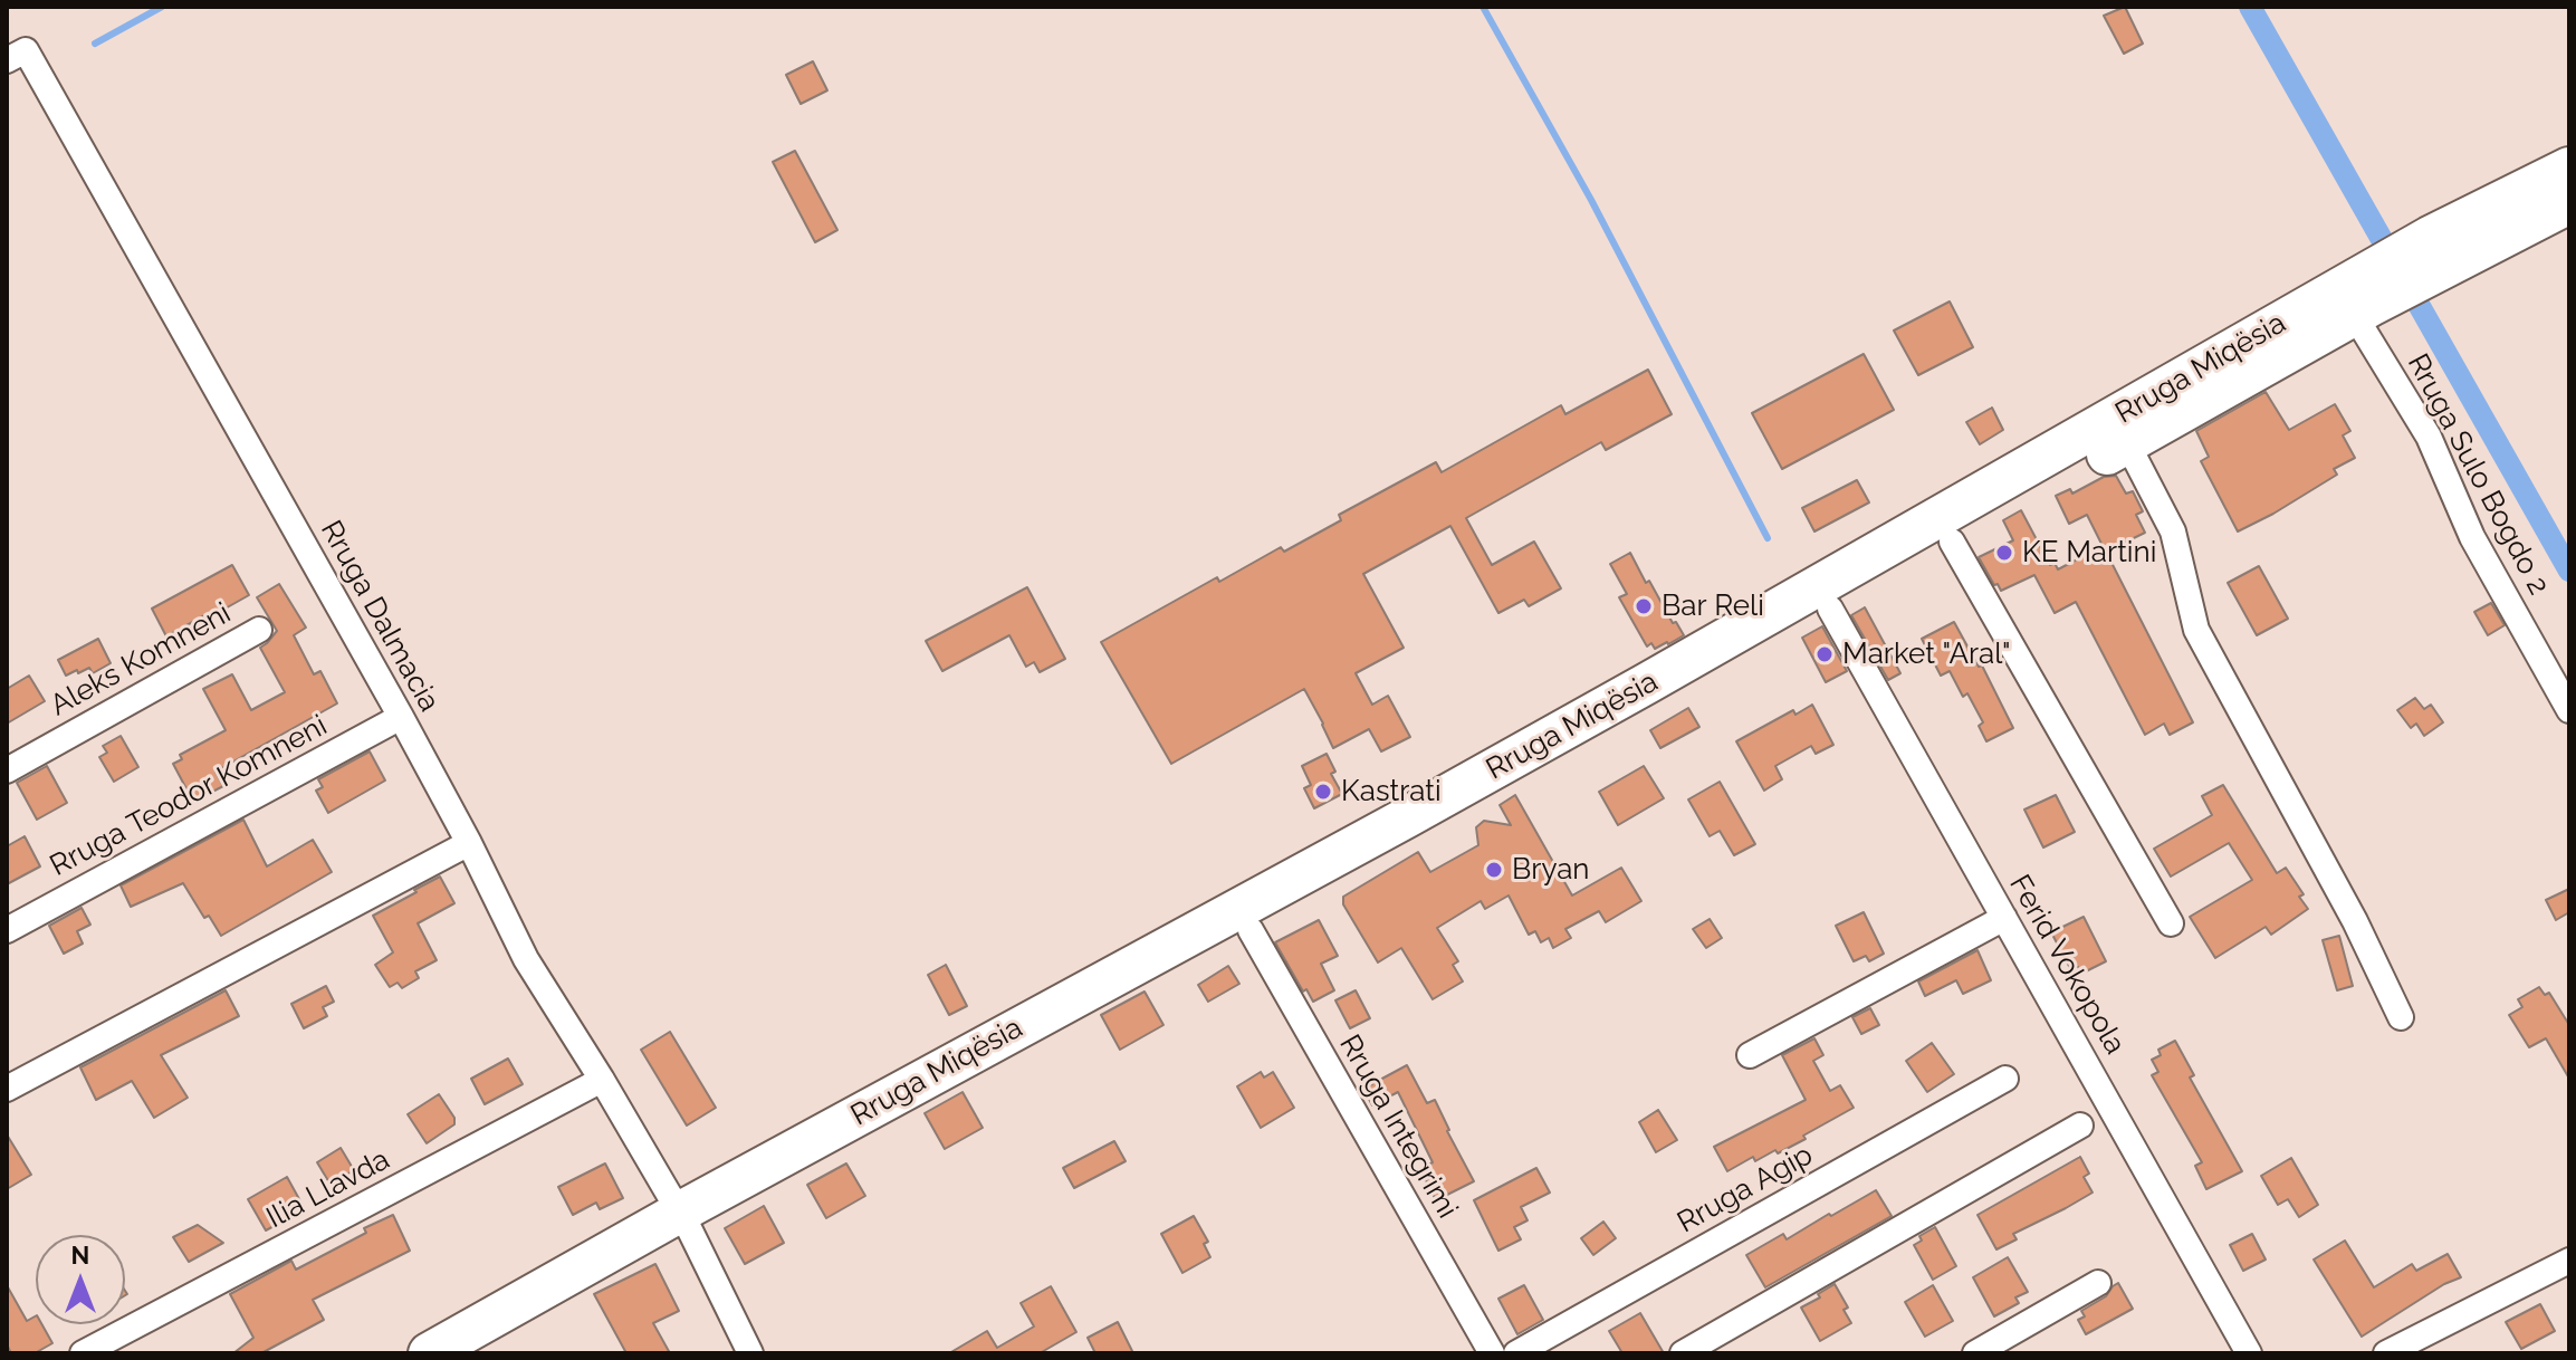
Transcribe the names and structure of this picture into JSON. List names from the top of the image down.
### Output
{
  "streets": {
    "main road": ["Rruga Miqësia"],
    "street": [
      "Rruga Sulo Bogdo 2",
      "Rruga Dalmacia",
      "Aleks Komneni",
      "Rruga Teodor Komneni",
      "Ferid Vokopola",
      "Rruga Integrimi",
      "Ilia Llavda",
      "Rruga Agip"
    ]
  },
  "crossings": [
    ["Rruga Miqësia", "Rruga Sulo Bogdo 2"],
    ["Rruga Miqësia", "Rruga Dalmacia"],
    ["Rruga Miqësia", "Ferid Vokopola"],
    ["Rruga Miqësia", "Rruga Integrimi"],
    ["Rruga Dalmacia", "Rruga Teodor Komneni"],
    ["Rruga Dalmacia", "Ilia Llavda"]
  ],
  "places": [
    "KE Martini",
    "Bar Reli",
    "Market \"Aral\"",
    "Kastrati",
    "Bryan"
  ],
  "north": "top"
}
